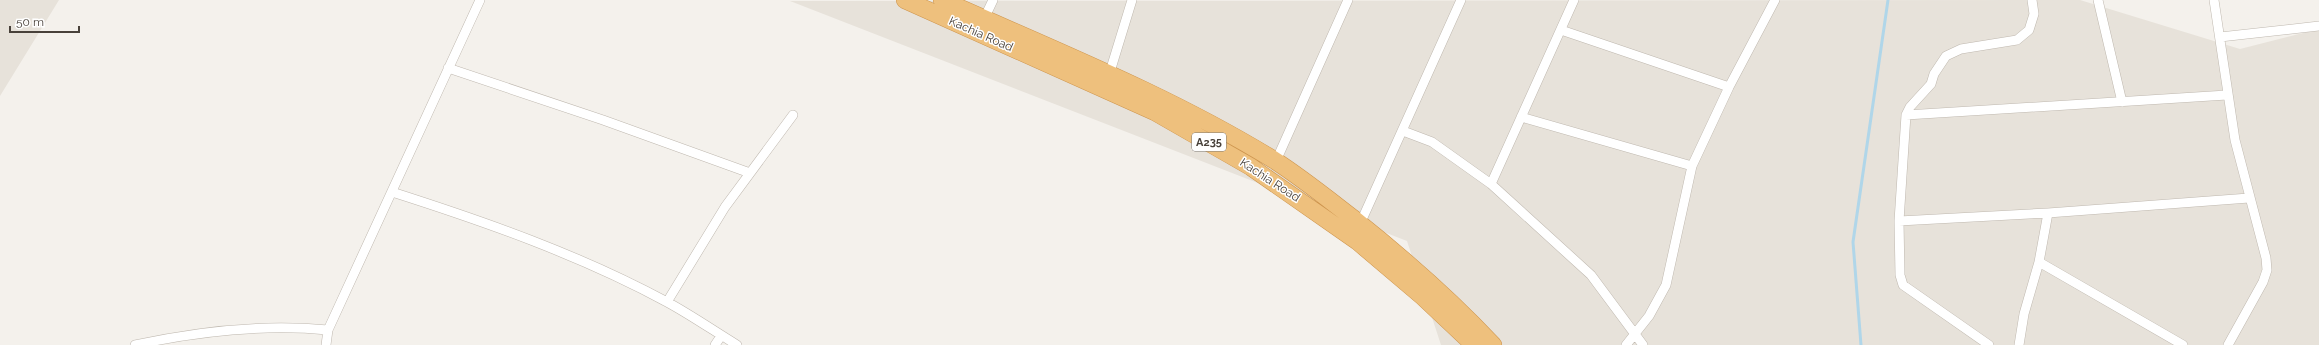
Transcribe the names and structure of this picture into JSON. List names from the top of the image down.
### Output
{
  "streets": {
    "highway": ["Kachia Road", "A235"]
  },
  "scale_bar": "50 m"
}
